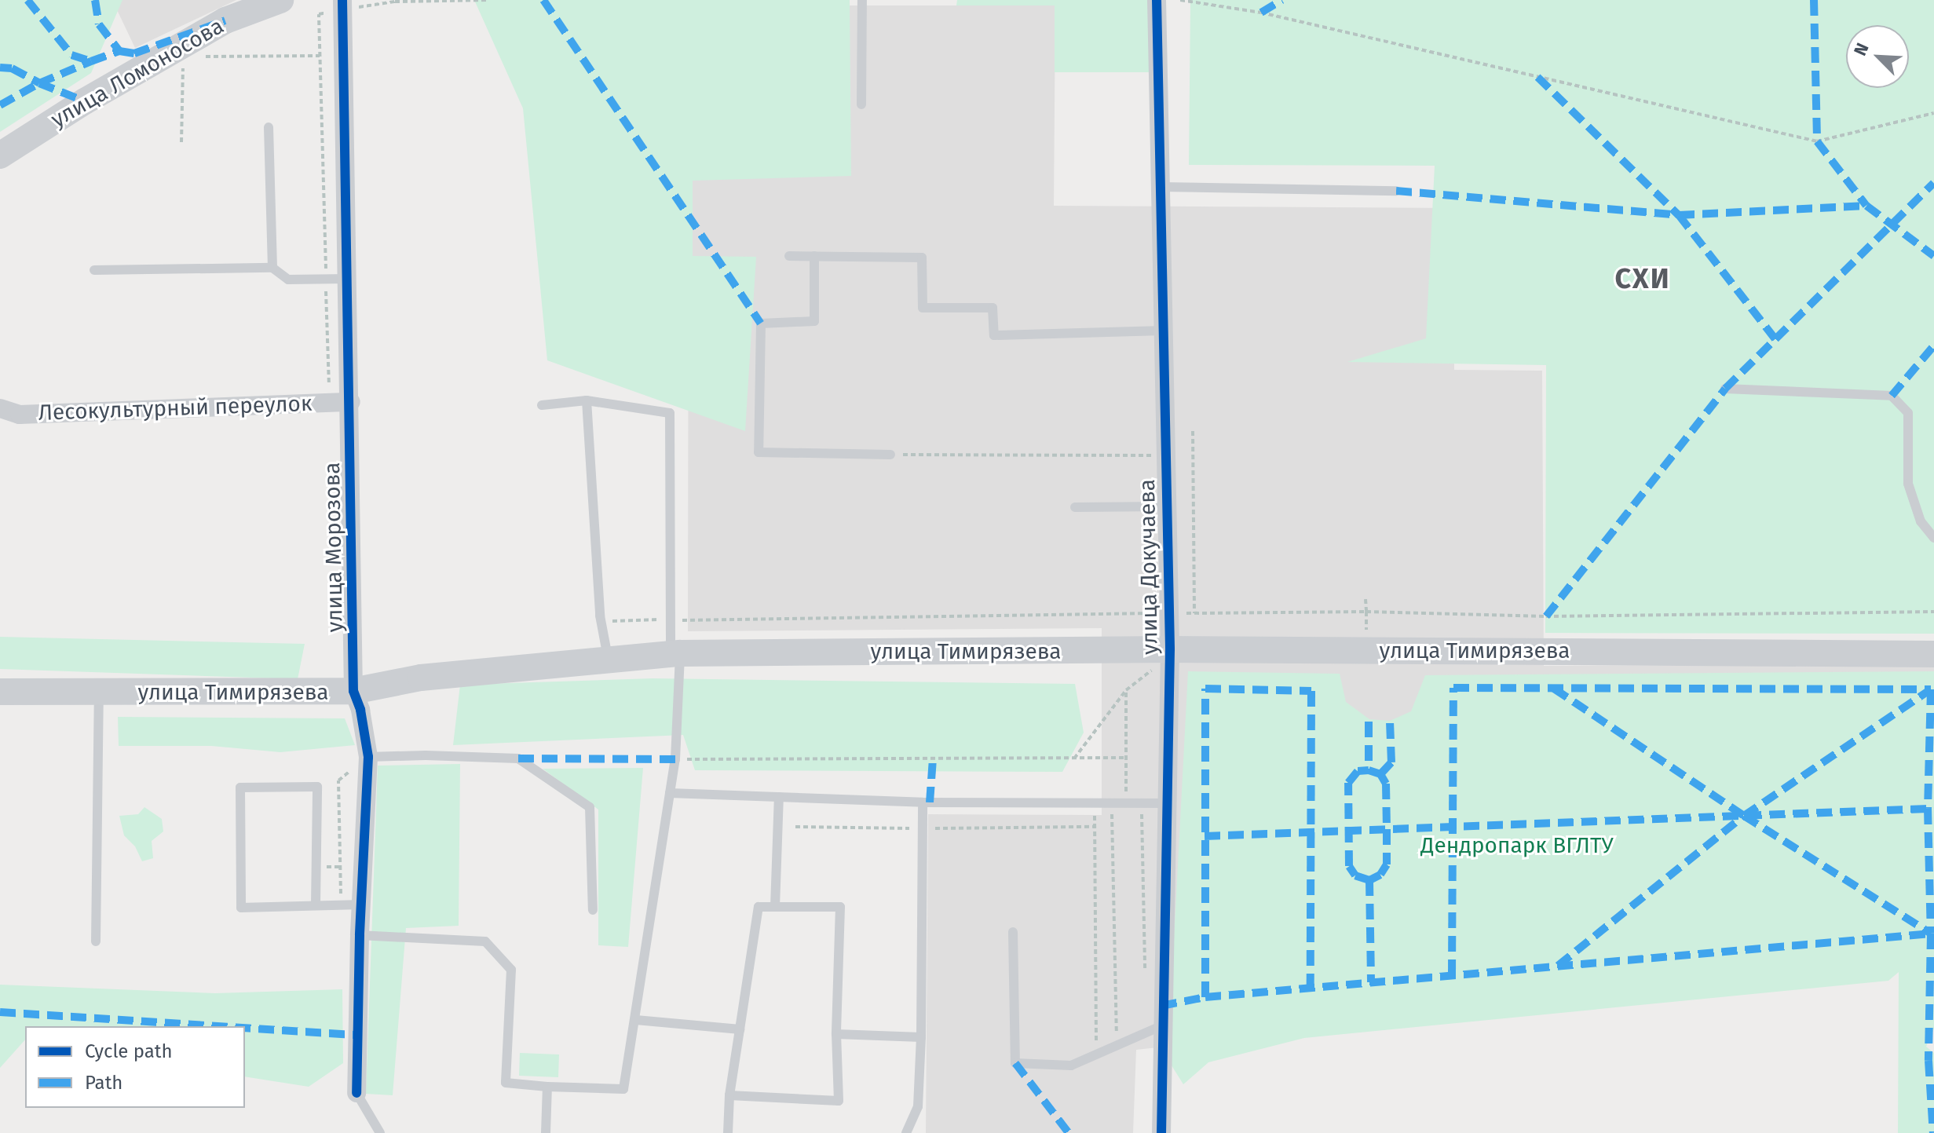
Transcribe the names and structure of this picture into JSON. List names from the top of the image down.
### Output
{
  "streets": {
    "main road": ["улица Ломоносова", "улица Тимирязева"],
    "street": ["Лесокультурный переулок", "улица Морозова", "улица Докучаева"]
  },
  "crossings": [
    ["Лесокультурный переулок", "улица Морозова"],
    ["улица Морозова", "улица Тимирязева"],
    ["улица Докучаева", "улица Тимирязева"]
  ],
  "districts": ["СХИ"],
  "parks": ["Дендропарк ВГЛТУ"],
  "legend": ["Cycle path", "Path"],
  "north": "top left"
}
